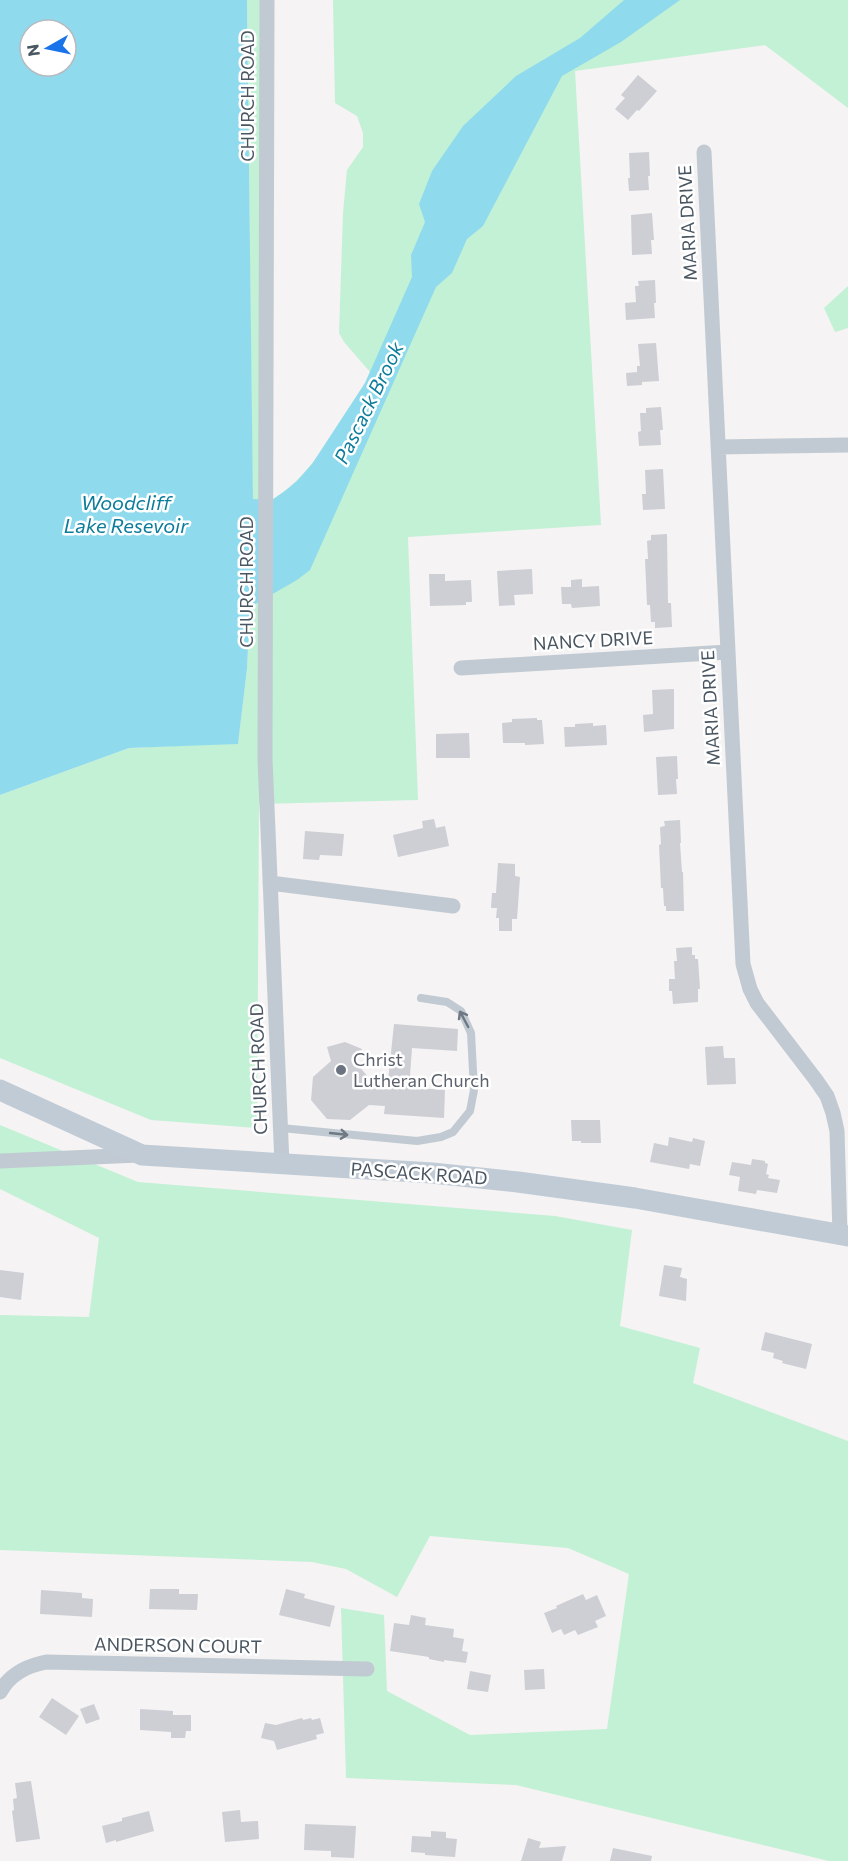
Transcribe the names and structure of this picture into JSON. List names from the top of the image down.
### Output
{
  "streets": {
    "street": [
      "CHURCH ROAD",
      "MARIA DRIVE",
      "NANCY DRIVE",
      "PASCACK ROAD",
      "ANDERSON COURT"
    ]
  },
  "crossings": [
    ["CHURCH ROAD", "PASCACK ROAD"],
    ["MARIA DRIVE", "NANCY DRIVE"],
    ["MARIA DRIVE", "PASCACK ROAD"]
  ],
  "water": ["Pascack Brook", "Woodcliff Lake Resevoir"],
  "places": ["Christ Lutheran Church"],
  "north": "left"
}
